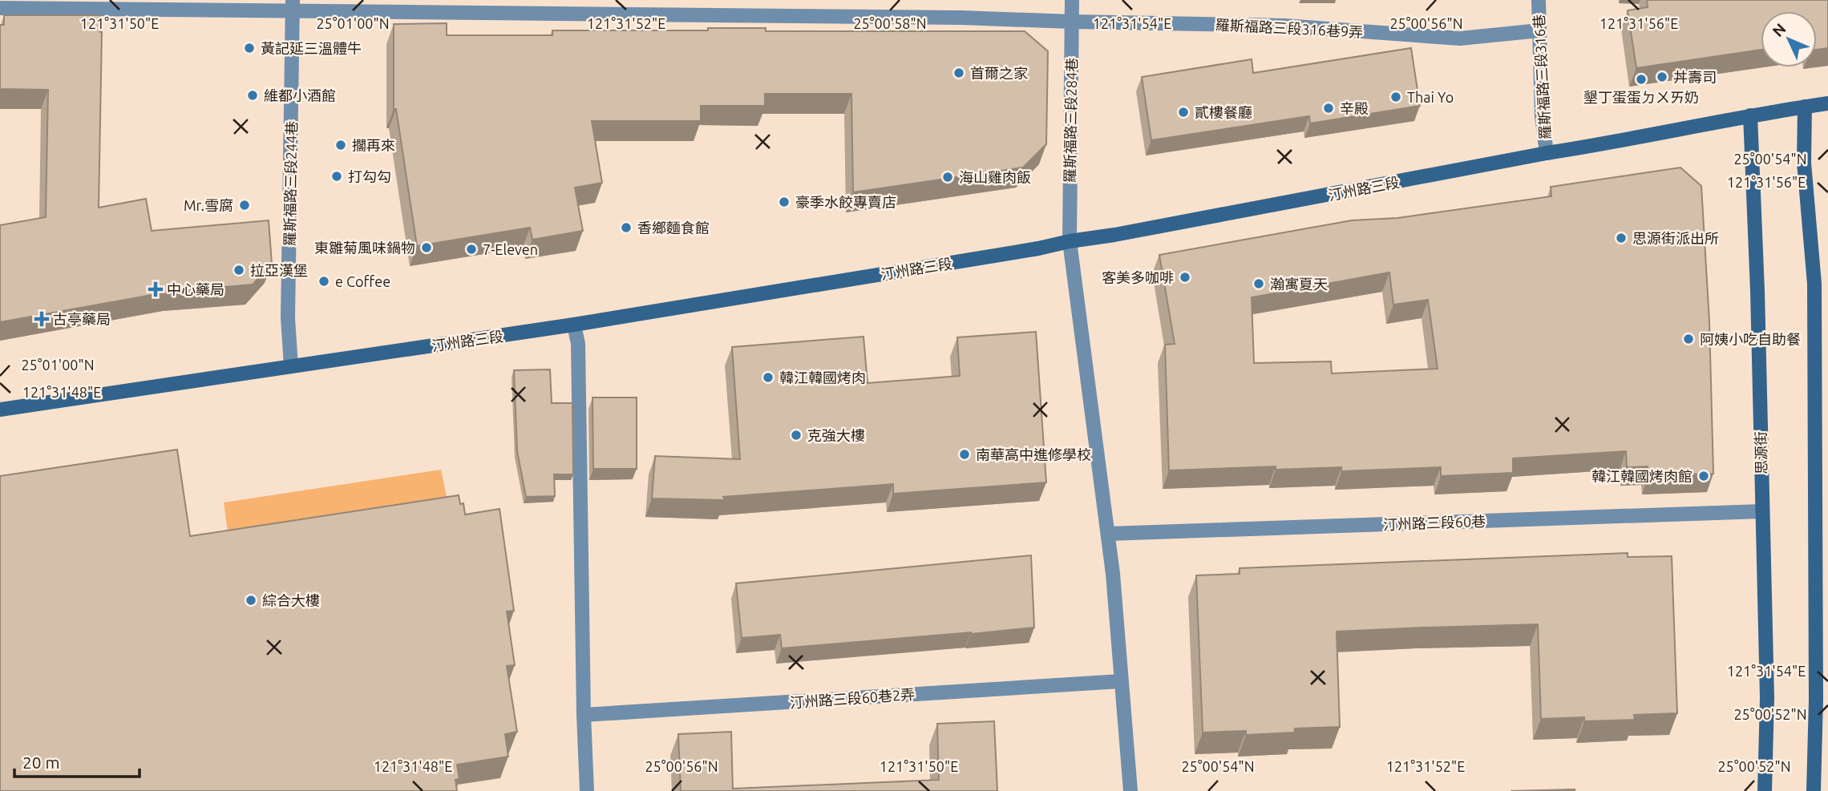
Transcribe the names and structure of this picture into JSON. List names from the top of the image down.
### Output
{
  "streets": {
    "street": [
      "羅斯福路三段316巷9弄",
      "羅斯福路三段316巷",
      "羅斯福路三段284巷",
      "羅斯福路三段244巷",
      "汀州路三段",
      "思源街",
      "汀州路三段60巷",
      "汀州路三段60巷2弄"
    ]
  },
  "crossings": [
    ["羅斯福路三段316巷9弄", "羅斯福路三段316巷"],
    ["羅斯福路三段316巷9弄", "羅斯福路三段284巷"],
    ["羅斯福路三段316巷9弄", "羅斯福路三段244巷"],
    ["羅斯福路三段316巷", "汀州路三段"],
    ["羅斯福路三段284巷", "汀州路三段"],
    ["羅斯福路三段244巷", "汀州路三段"],
    ["汀州路三段", "思源街"],
    ["思源街", "汀州路三段60巷"]
  ],
  "places": {
    "other": [
      "黃記延三溫體牛",
      "首爾之家",
      "丼壽司",
      "墾丁蛋蛋ㄉㄨㄞ奶",
      "維都小酒館",
      "Thai Yo",
      "辛殿",
      "貳樓餐廳",
      "擱再來",
      "打勾勾",
      "海山雞肉飯",
      "豪季水餃專賣店",
      "Mr.雪腐",
      "香鄉麵食館",
      "思源街派出所",
      "東雛菊風味鍋物",
      "7-Eleven",
      "拉亞漢堡",
      "客美多咖啡",
      "e Coffee",
      "瀚寓夏天",
      "阿姨小吃自助餐",
      "韓江韓國烤肉",
      "克強大樓",
      "南華高中進修學校",
      "韓江韓國烤肉館",
      "綜合大樓"
    ],
    "health": ["中心藥局", "古亭藥局"]
  },
  "scale_bar": "20 m",
  "north": "top left",
  "coordinates": [
    "121°31'56\"E",
    "121°31'50\"E",
    "121°31'52\"E",
    "121°31'54\"E",
    "25°01'00\"N",
    "25°00'58\"N",
    "25°00'56\"N",
    "25°00'54\"N",
    "121°31'48\"E",
    "25°00'52\"N"
  ]
}
